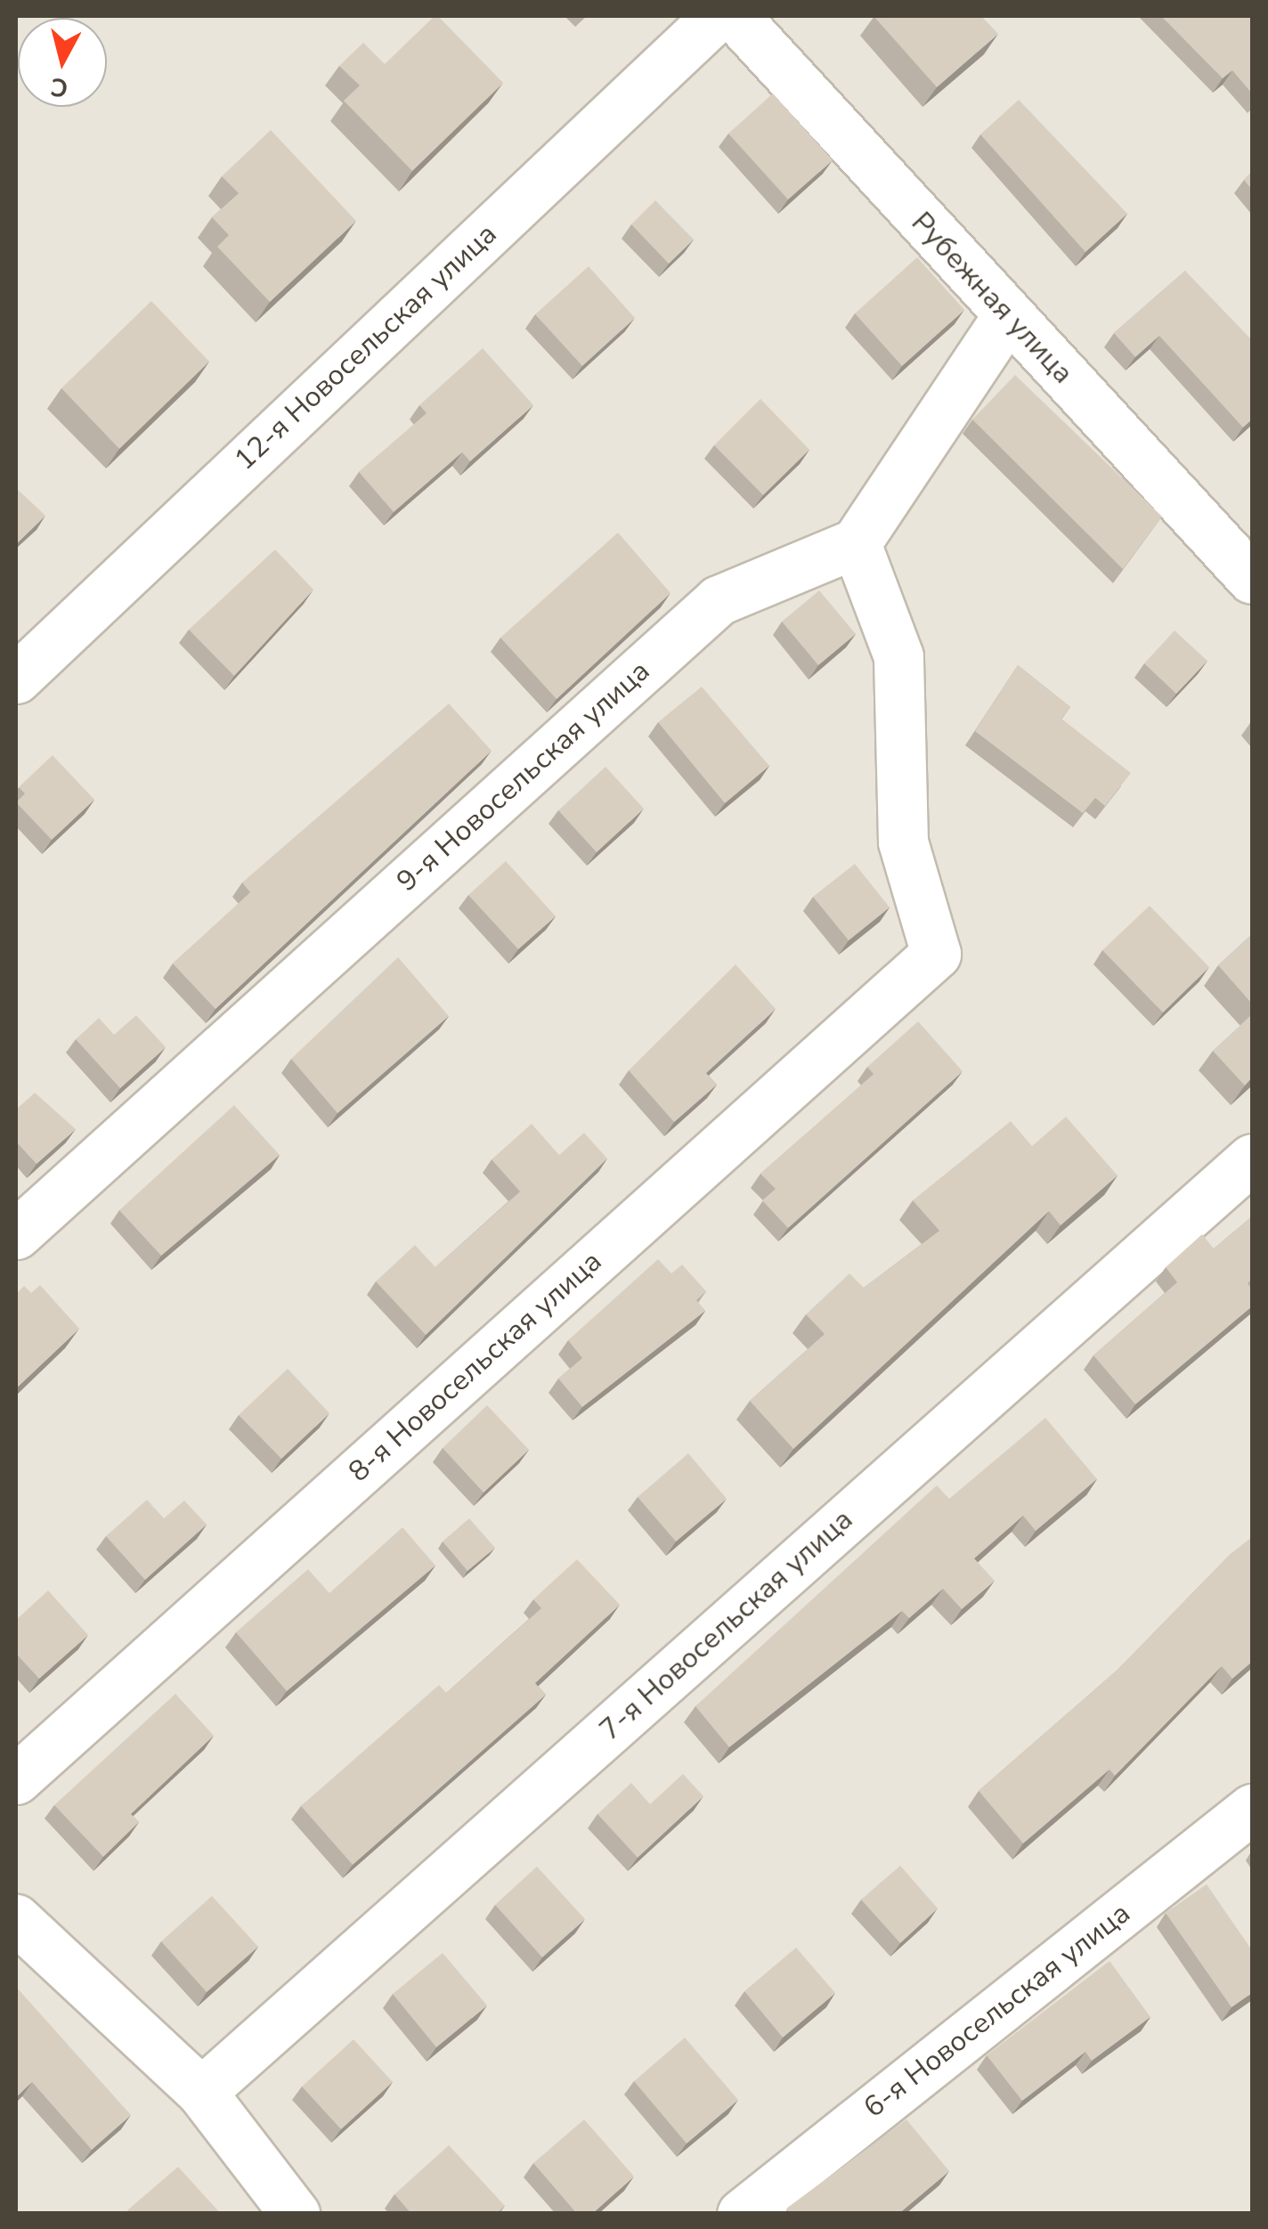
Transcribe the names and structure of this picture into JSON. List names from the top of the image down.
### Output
{
  "streets": {
    "street": [
      "Рубежная улица",
      "12-я Новосельская улица",
      "9-я Новосельская улица",
      "8-я Новосельская улица",
      "7-я Новосельская улица",
      "6-я Новосельская улица"
    ]
  },
  "crossings": [
    ["9-я Новосельская улица", "8-я Новосельская улица"]
  ],
  "north": "bottom"
}
